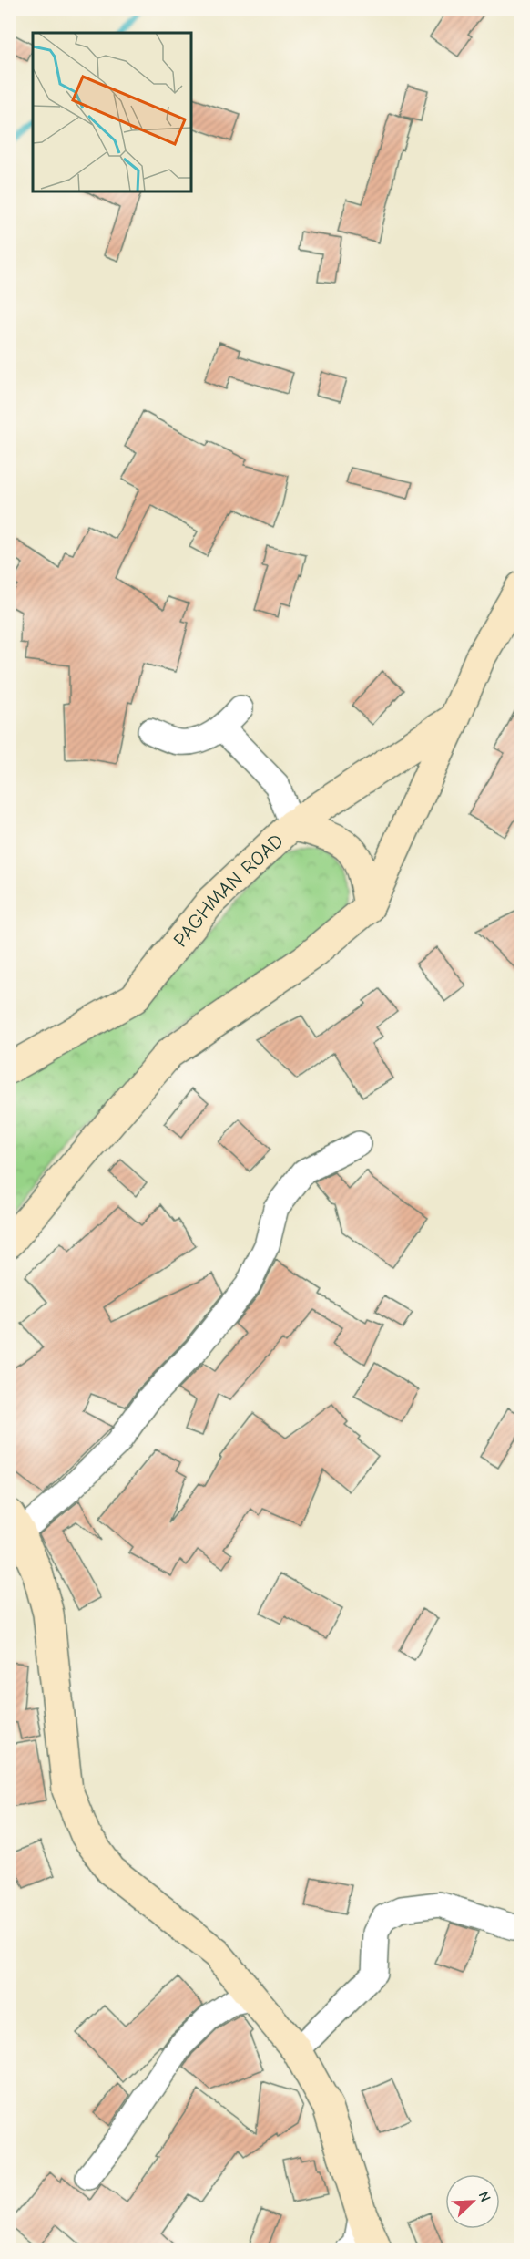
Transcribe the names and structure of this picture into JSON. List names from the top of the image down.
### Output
{
  "streets": {
    "main road": ["PAGHMAN ROAD"]
  },
  "north": "top right"
}
